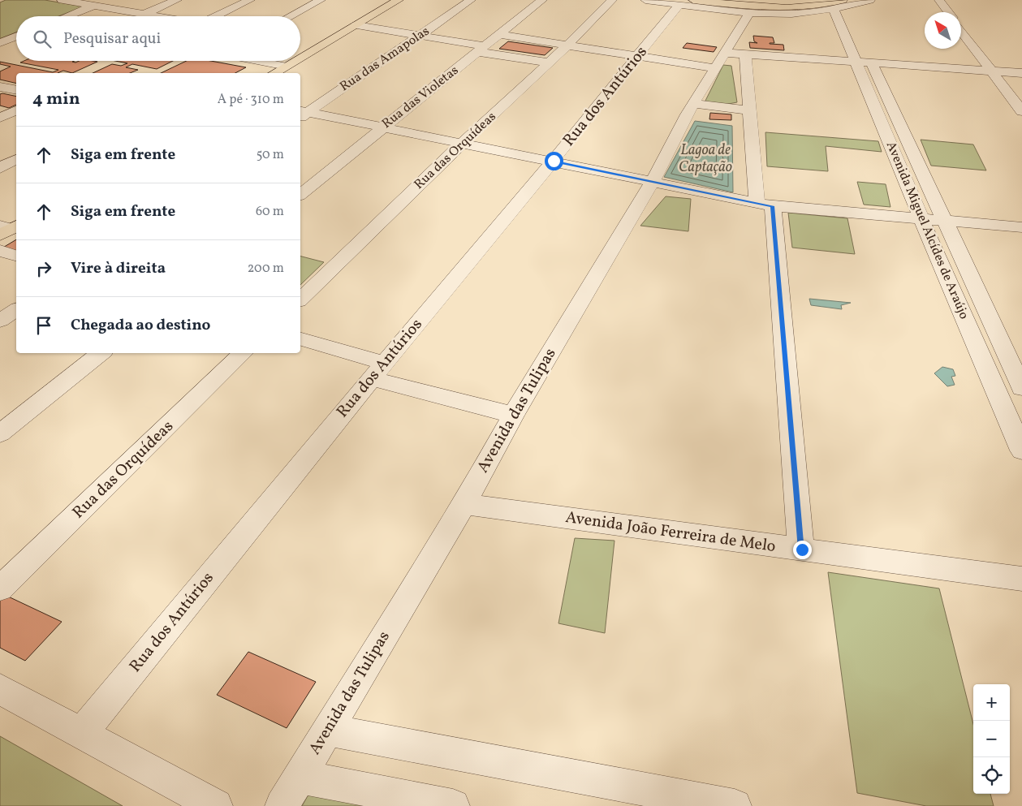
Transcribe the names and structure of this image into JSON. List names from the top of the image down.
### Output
{
  "streets": {
    "street": [
      "Rua das Amapolas",
      "Rua dos Antúrios",
      "Rua das Violetas",
      "Rua das Orquídeas",
      "Avenida Miguel Alcídes de Araújo",
      "Avenida das Tulipas",
      "Avenida João Ferreira de Melo"
    ]
  },
  "crossings": [
    ["Avenida das Tulipas", "Avenida João Ferreira de Melo"]
  ],
  "water": ["Lagoa de Captação"],
  "north": "top left",
  "page": {
    "search": "Pesquisar aqui",
    "heading": ["4 min", "A pé · 310 m"],
    "list": [
      ["Siga em frente", "50 m"],
      ["Siga em frente", "60 m"],
      ["Vire à direita", "200 m"],
      "Chegada ao destino"
    ],
    "map_buttons": ["+", "−"]
  }
}
